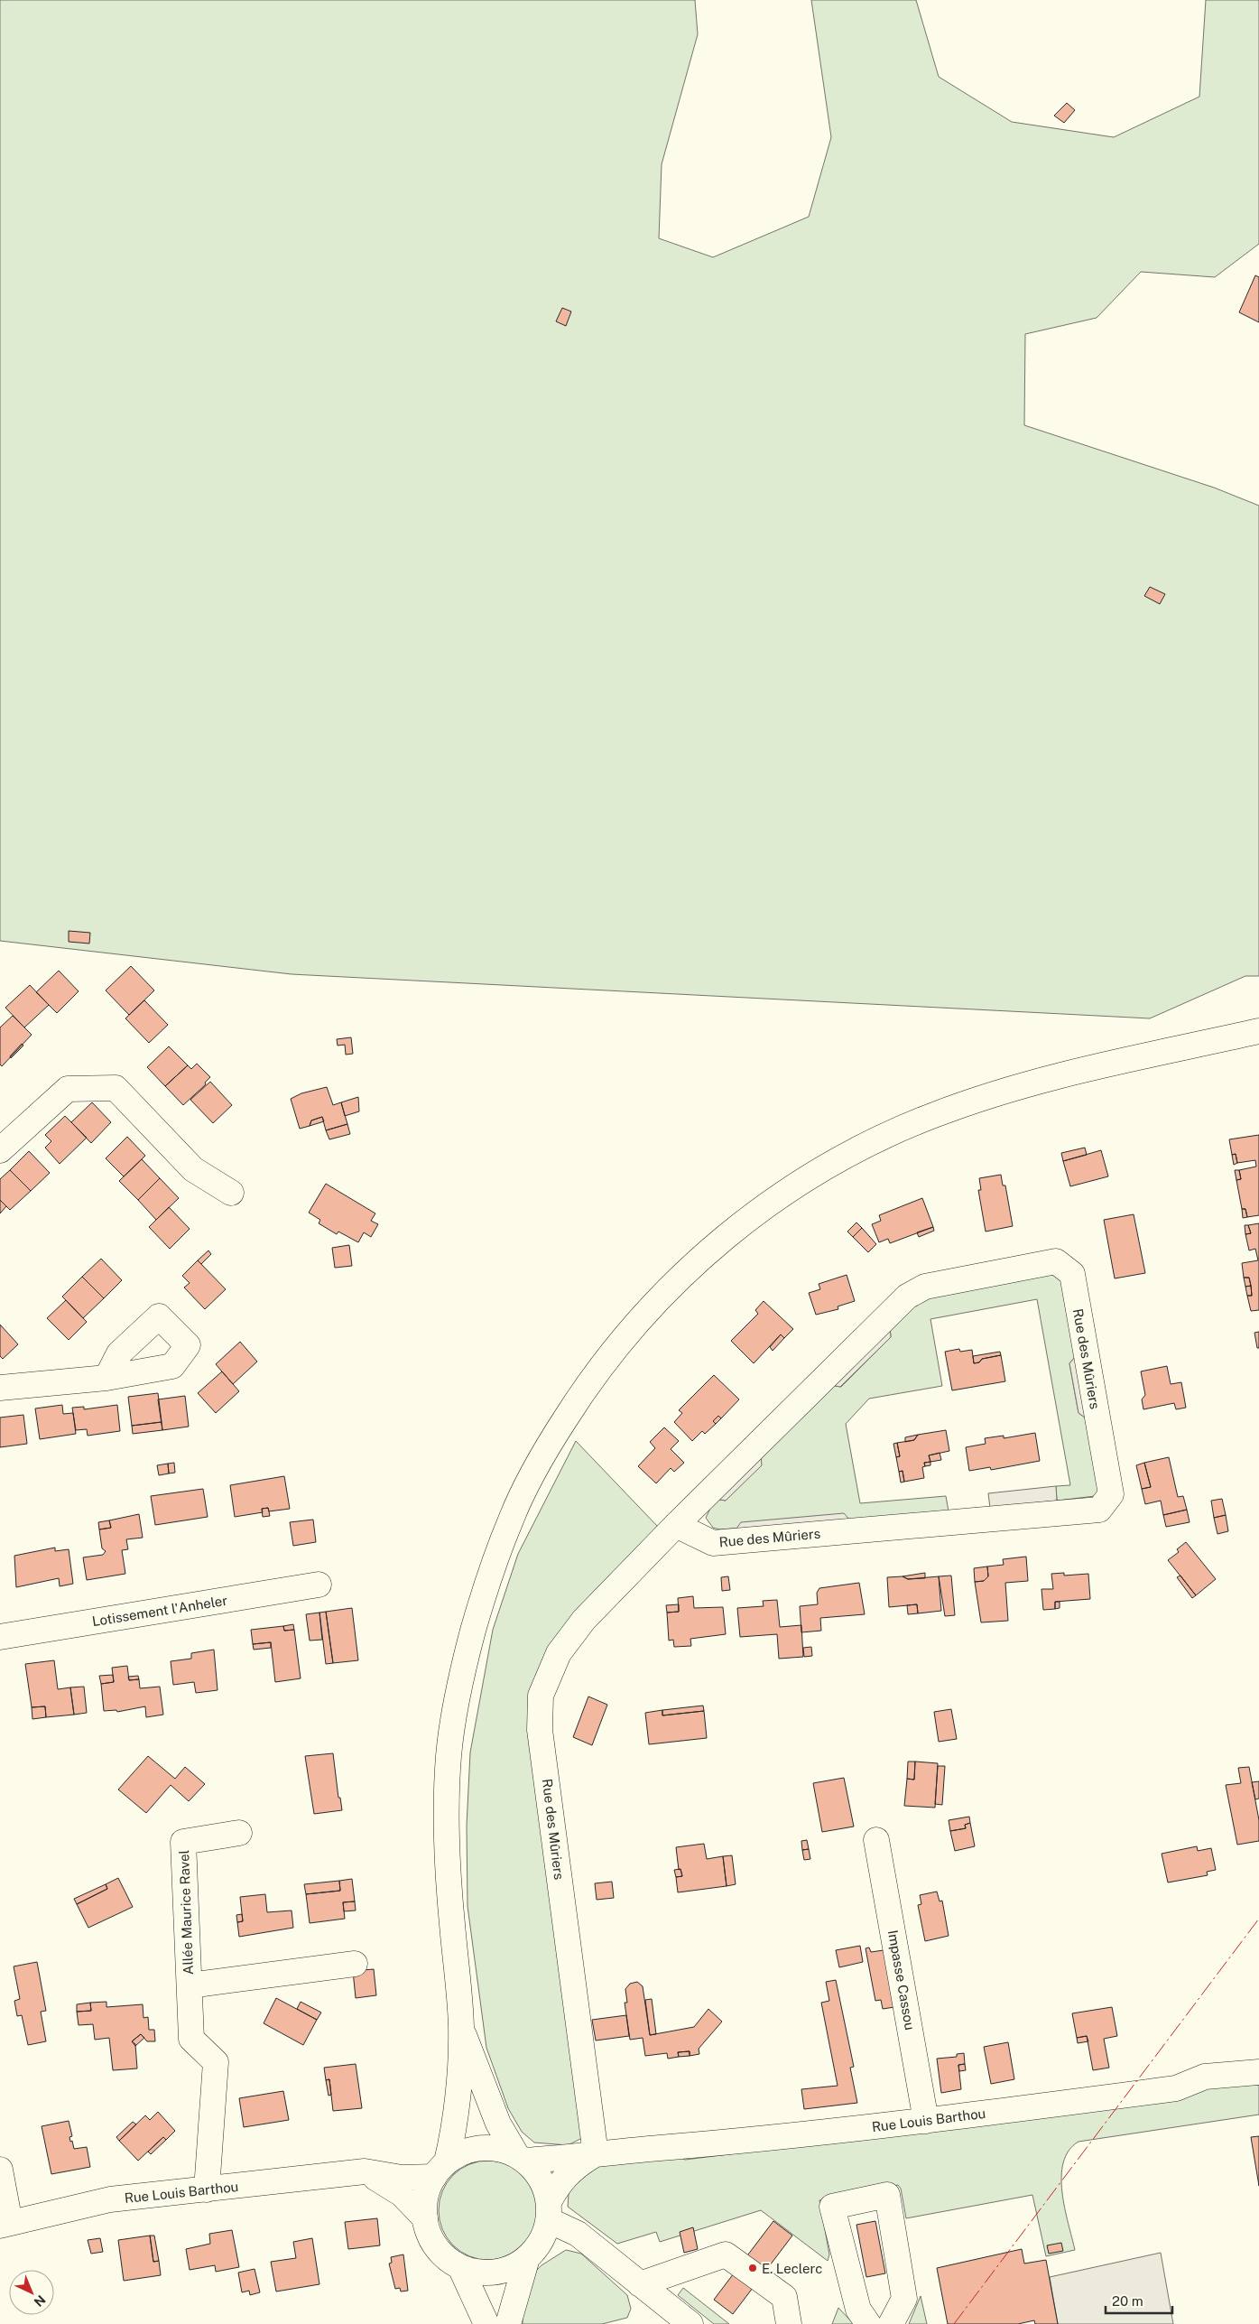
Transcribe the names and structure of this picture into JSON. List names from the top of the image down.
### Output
{
  "streets": {
    "street": [
      "Rue des Mûriers",
      "Lotissement l'Anheler",
      "Allée Maurice Ravel",
      "Impasse Cassou",
      "Rue Louis Barthou"
    ]
  },
  "crossings": [
    ["Rue des Mûriers", "Rue Louis Barthou"],
    ["Allée Maurice Ravel", "Rue Louis Barthou"],
    ["Impasse Cassou", "Rue Louis Barthou"]
  ],
  "places": ["E. Leclerc"],
  "scale_bar": "20 m",
  "north": "bottom right"
}
